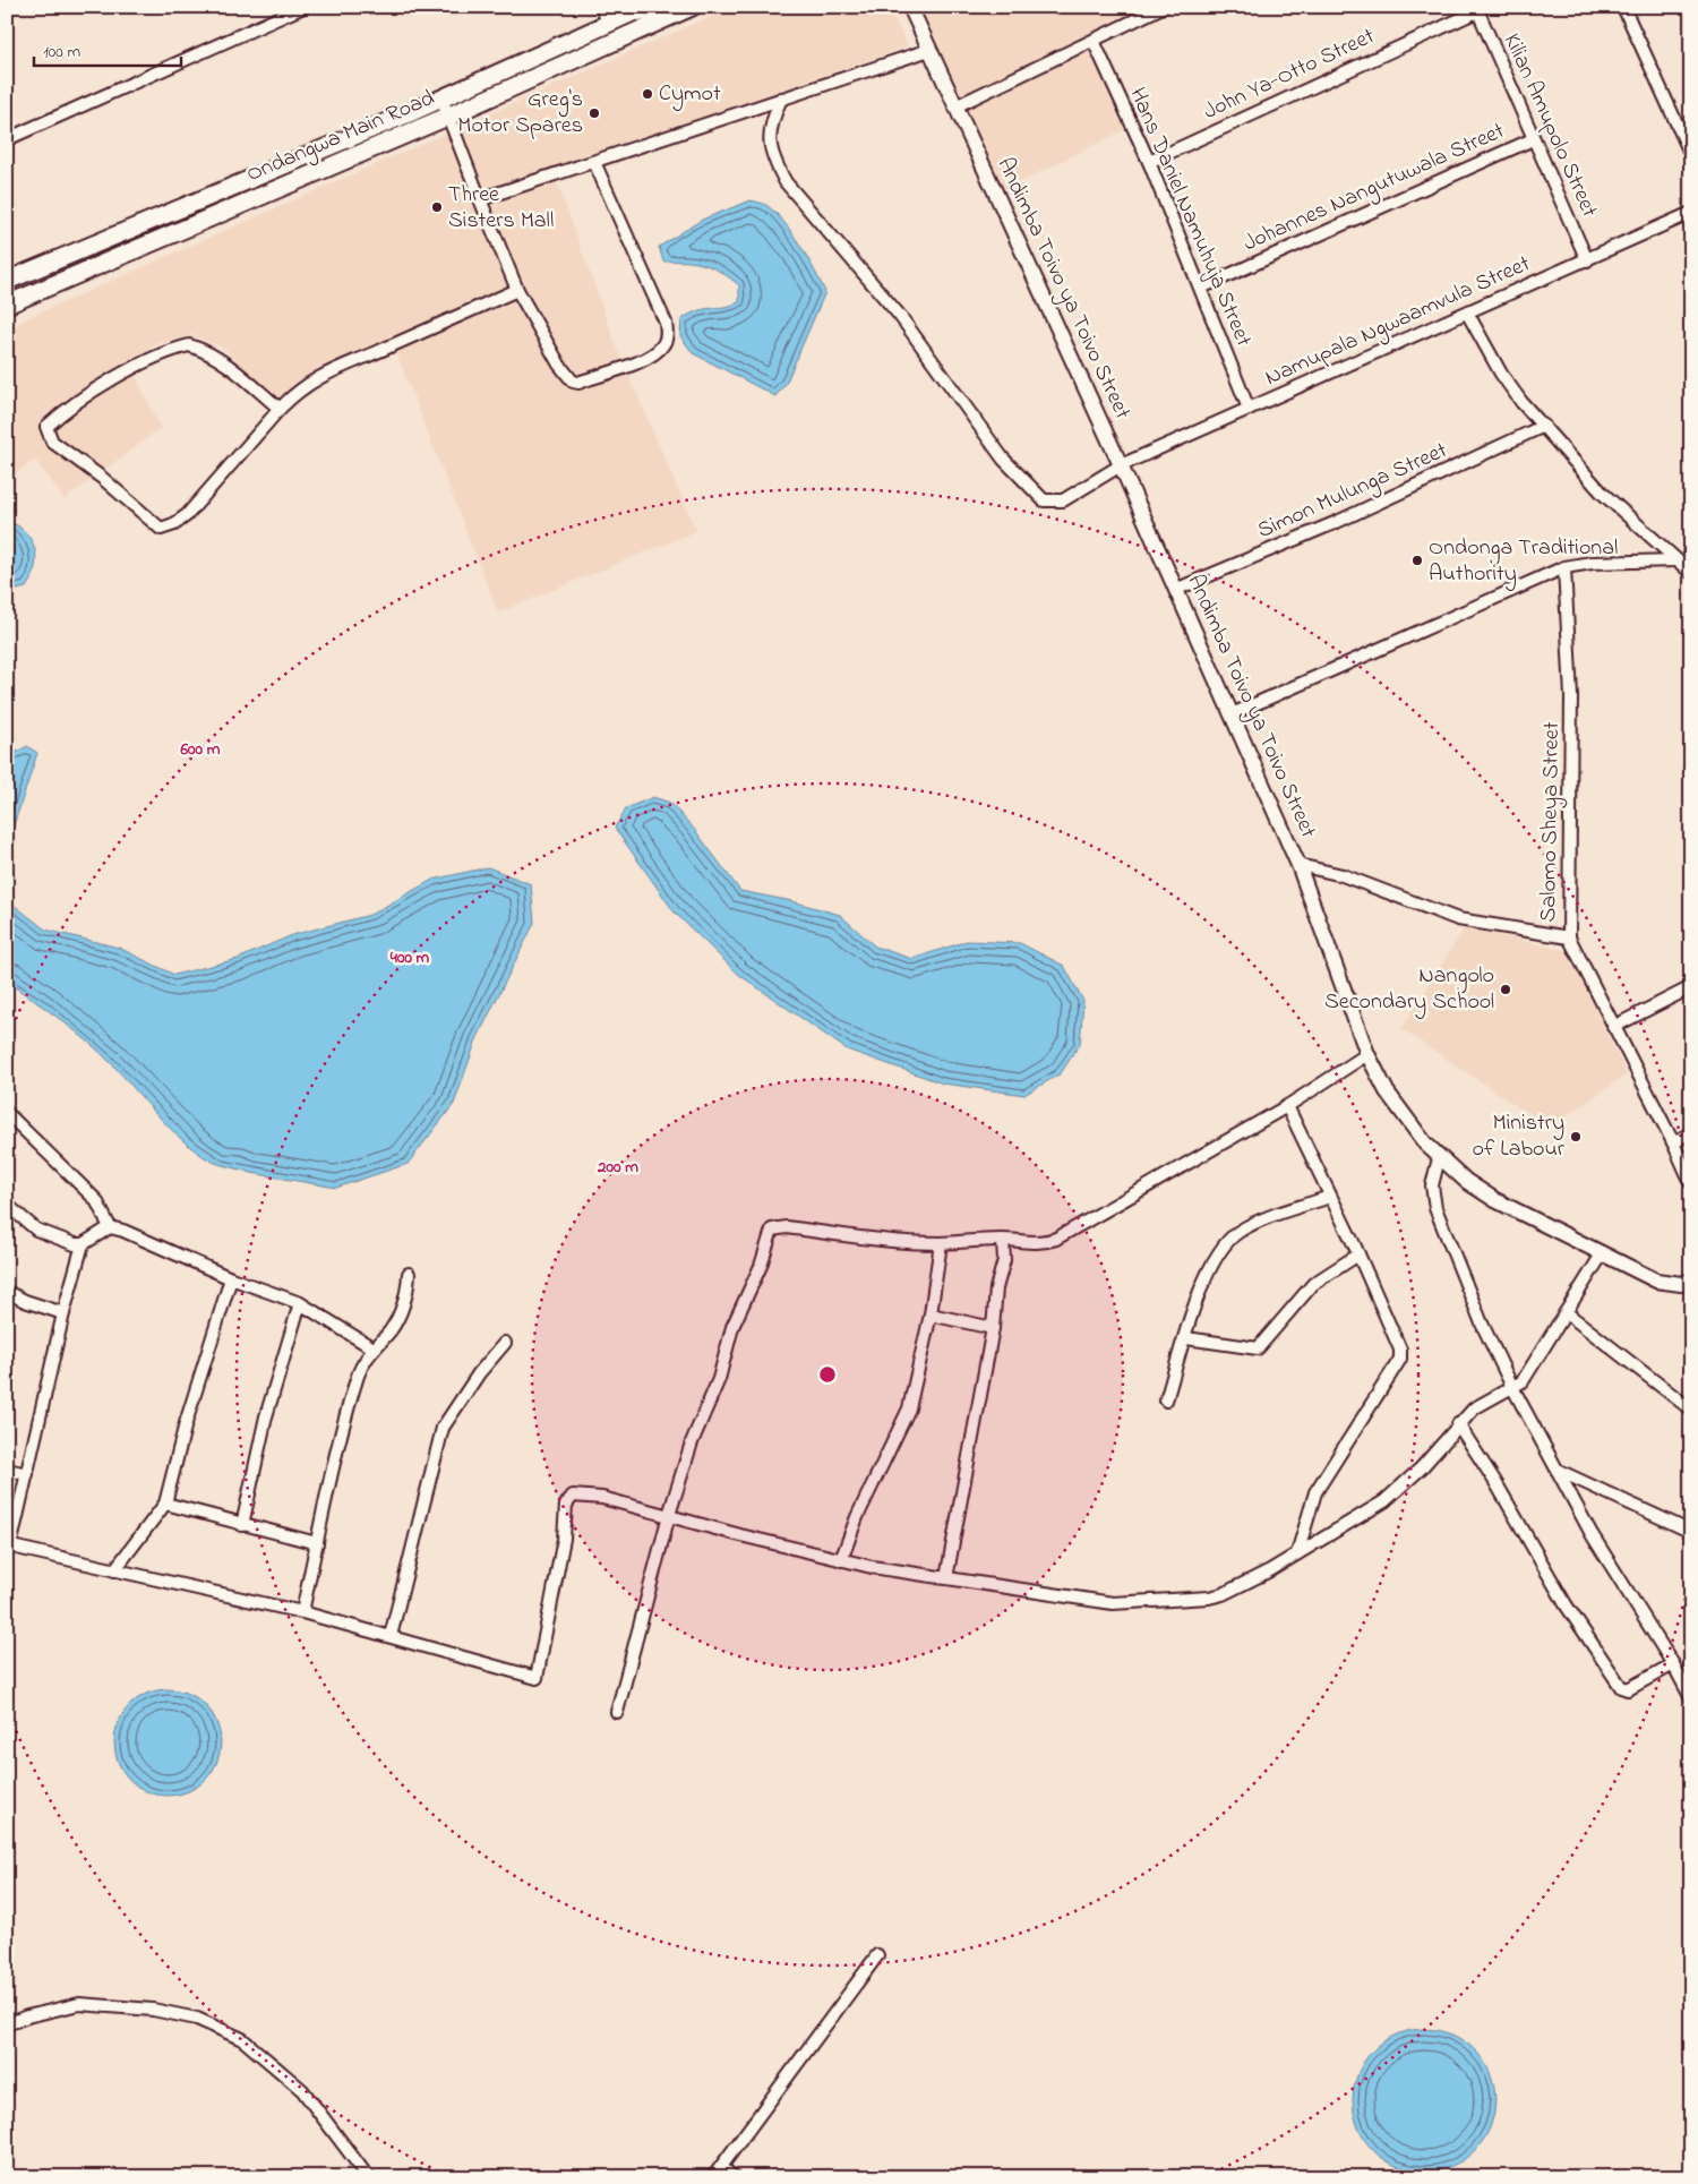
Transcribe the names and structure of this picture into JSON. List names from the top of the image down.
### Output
{
  "streets": {
    "main road": ["Ondangwa Main Road"],
    "street": [
      "John Ya-Otto Street",
      "Kilian Amupolo Street",
      "Johannes Nangutuwala Street",
      "Hans Daniel Namuhuja Street",
      "Andimba Toivo ya Toivo Street",
      "Namupala Ngwaamvula Street",
      "Simon Mulunga Street",
      "Salomo Sheya Street"
    ]
  },
  "crossings": [
    ["John Ya-Otto Street", "Kilian Amupolo Street"],
    ["John Ya-Otto Street", "Hans Daniel Namuhuja Street"],
    ["Kilian Amupolo Street", "Johannes Nangutuwala Street"],
    ["Kilian Amupolo Street", "Namupala Ngwaamvula Street"],
    ["Johannes Nangutuwala Street", "Hans Daniel Namuhuja Street"],
    ["Hans Daniel Namuhuja Street", "Namupala Ngwaamvula Street"],
    ["Andimba Toivo ya Toivo Street", "Namupala Ngwaamvula Street"],
    ["Andimba Toivo ya Toivo Street", "Simon Mulunga Street"]
  ],
  "places": [
    "Cymot",
    "Greg's Motor Spares",
    "Three Sisters Mall",
    "Ondonga Traditional Authority",
    "Nangolo Secondary School",
    "Ministry of Labour"
  ],
  "scale_bar": "100 m",
  "rings": ["600 m", "400 m", "200 m"]
}
